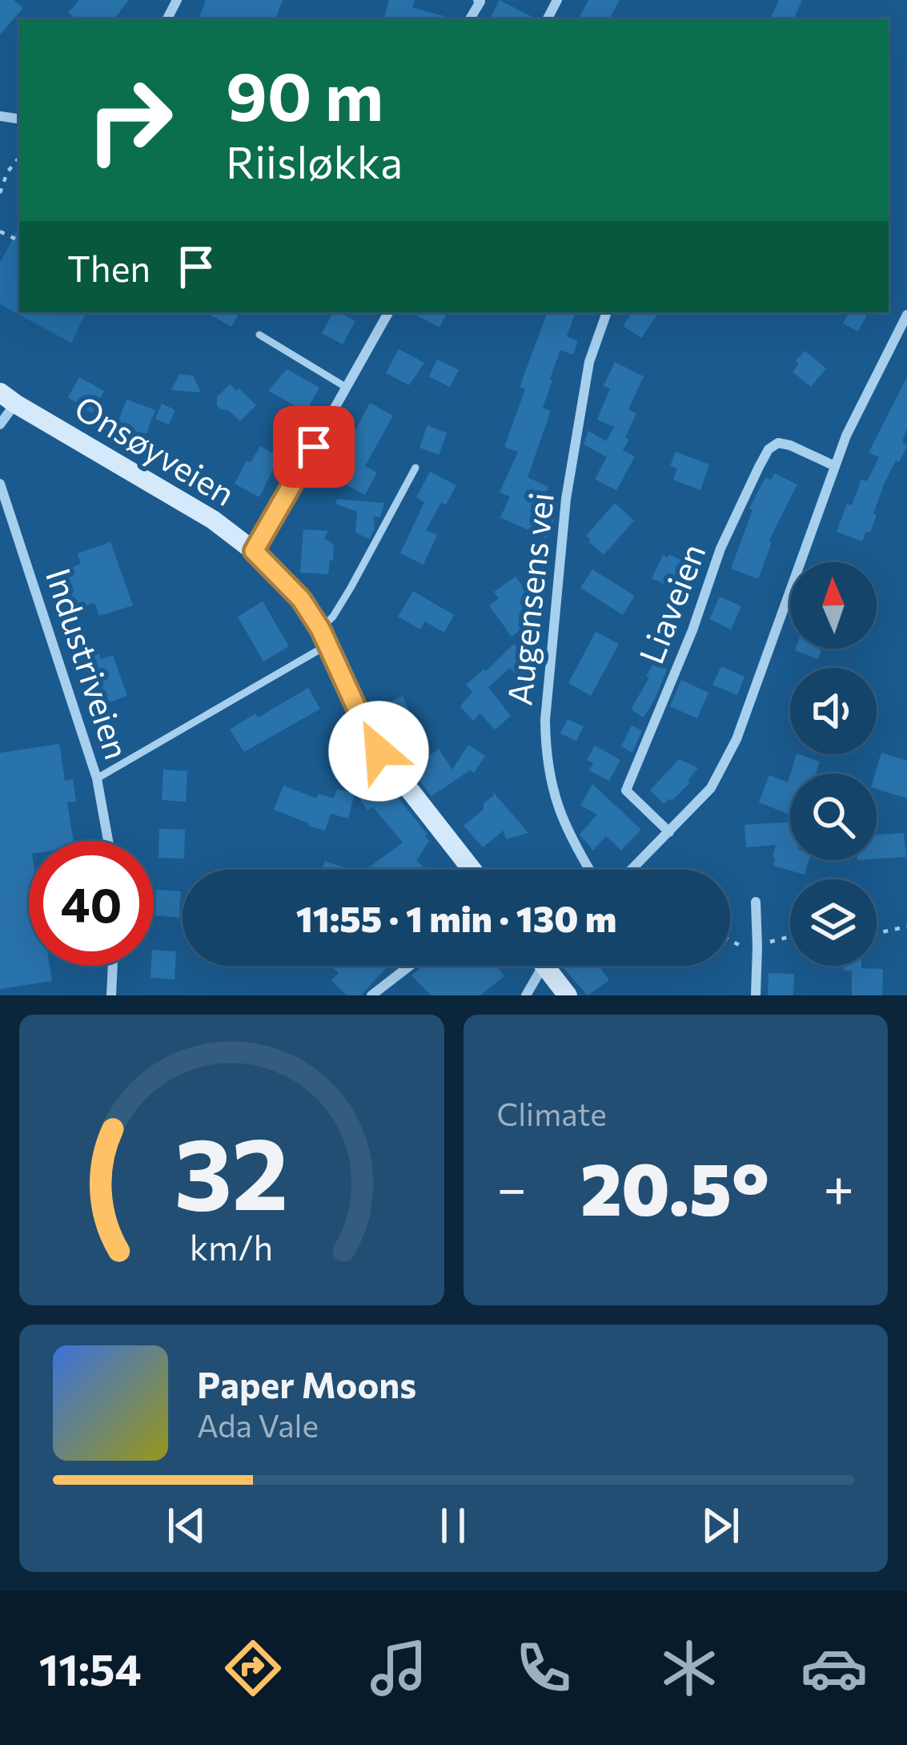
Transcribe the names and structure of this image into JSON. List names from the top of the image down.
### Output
{
  "streets": {
    "street": [
      "Onsøyveien",
      "Augensens vei",
      "Liaveien",
      "Industriveien"
    ]
  },
  "north": "top",
  "page": {
    "turn": ["90 m", "Riisløkka"],
    "then": "Then",
    "limit": "40",
    "trip": "11:55 · 1 min · 130 m",
    "tile": "Climate",
    "heat": ["−", "20.5°", "+"],
    "song": ["Paper Moons", "Ada Vale"],
    "tabs": "11:54",
    "gauge": ["32", "km/h"]
  }
}
